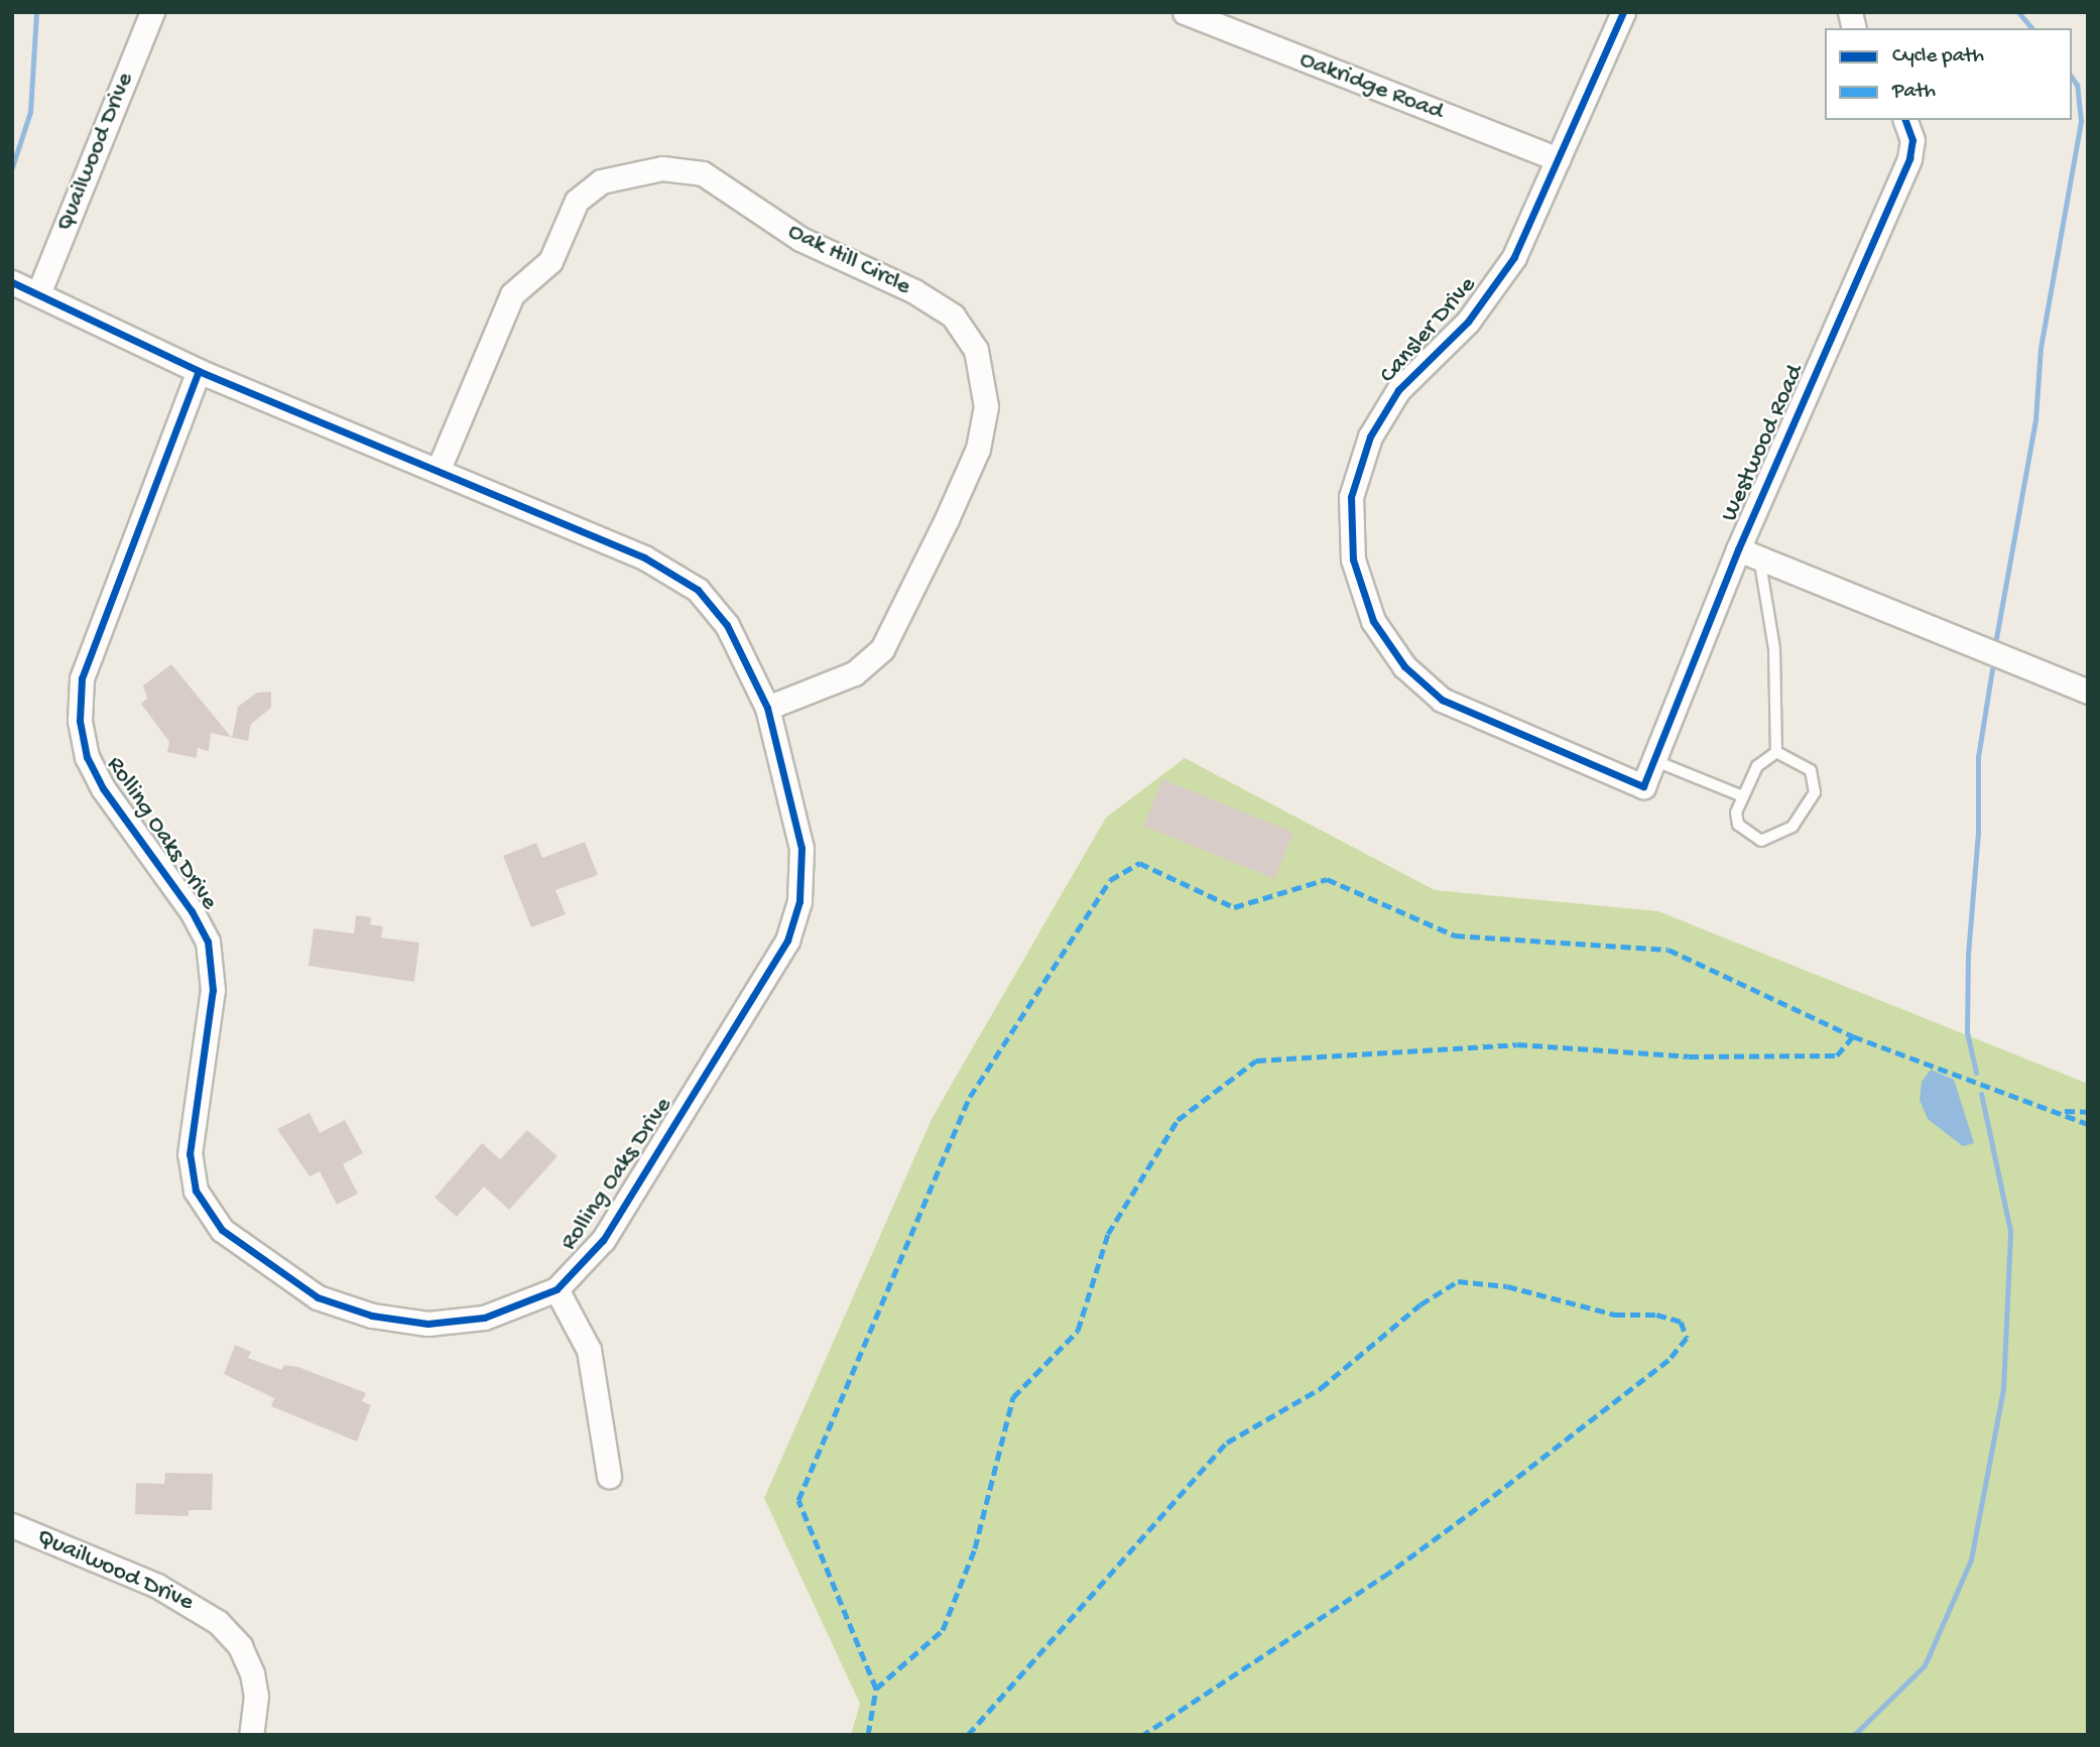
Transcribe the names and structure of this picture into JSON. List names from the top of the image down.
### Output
{
  "streets": {
    "street": [
      "Oakridge Road",
      "Quailwood Drive",
      "Oak Hill Circle",
      "Cansler Drive",
      "Westwood Road",
      "Rolling Oaks Drive"
    ]
  },
  "crossings": [
    ["Oakridge Road", "Cansler Drive"],
    ["Quailwood Drive", "Rolling Oaks Drive"],
    ["Oak Hill Circle", "Rolling Oaks Drive"],
    ["Cansler Drive", "Westwood Road"]
  ],
  "legend": ["Cycle path", "Path"]
}
